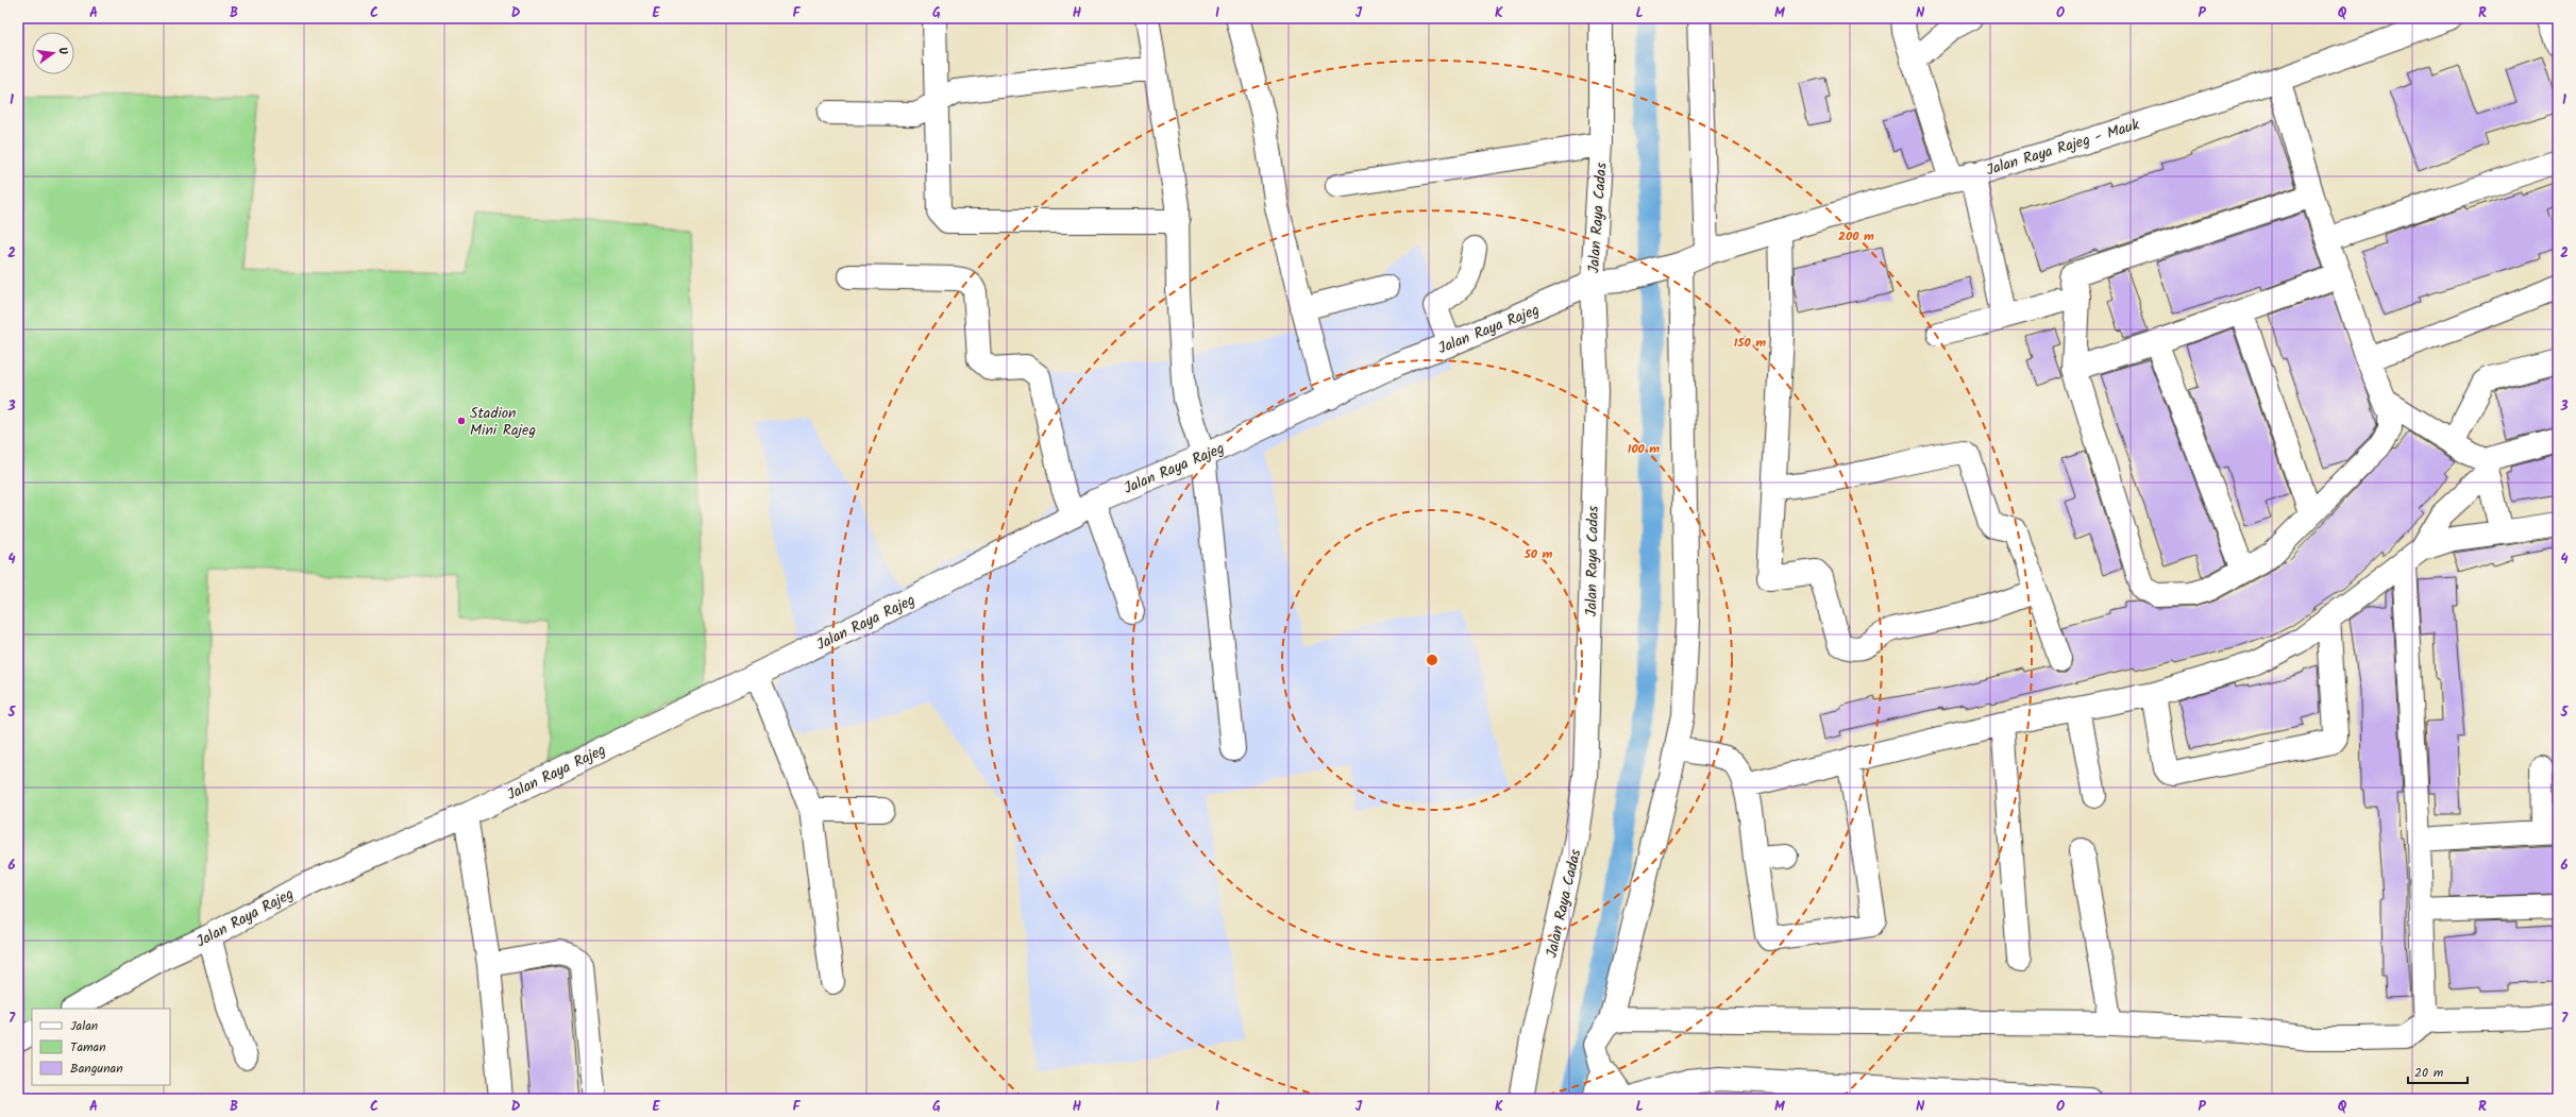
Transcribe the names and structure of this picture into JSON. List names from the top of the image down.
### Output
{
  "streets": {
    "street": ["Jalan Raya Rajeg - Mauk", "Jalan Raya Cadas", "Jalan Raya Rajeg"]
  },
  "crossings": [
    ["Jalan Raya Rajeg - Mauk", "Jalan Raya Rajeg"],
    ["Jalan Raya Cadas", "Jalan Raya Rajeg"]
  ],
  "places": ["Stadion Mini Rajeg"],
  "legend": ["Jalan", "Taman", "Bangunan"],
  "scale_bar": "20 m",
  "north": "right",
  "grid": {
    "columns": [
      "A",
      "B",
      "C",
      "D",
      "E",
      "F",
      "G",
      "H",
      "I",
      "J",
      "K",
      "L",
      "M",
      "N",
      "O",
      "P",
      "Q",
      "R"
    ],
    "rows": [
      "1",
      "2",
      "3",
      "4",
      "5",
      "6",
      "7"
    ]
  },
  "rings": [
    "200 m",
    "150 m",
    "100 m",
    "50 m"
  ]
}
